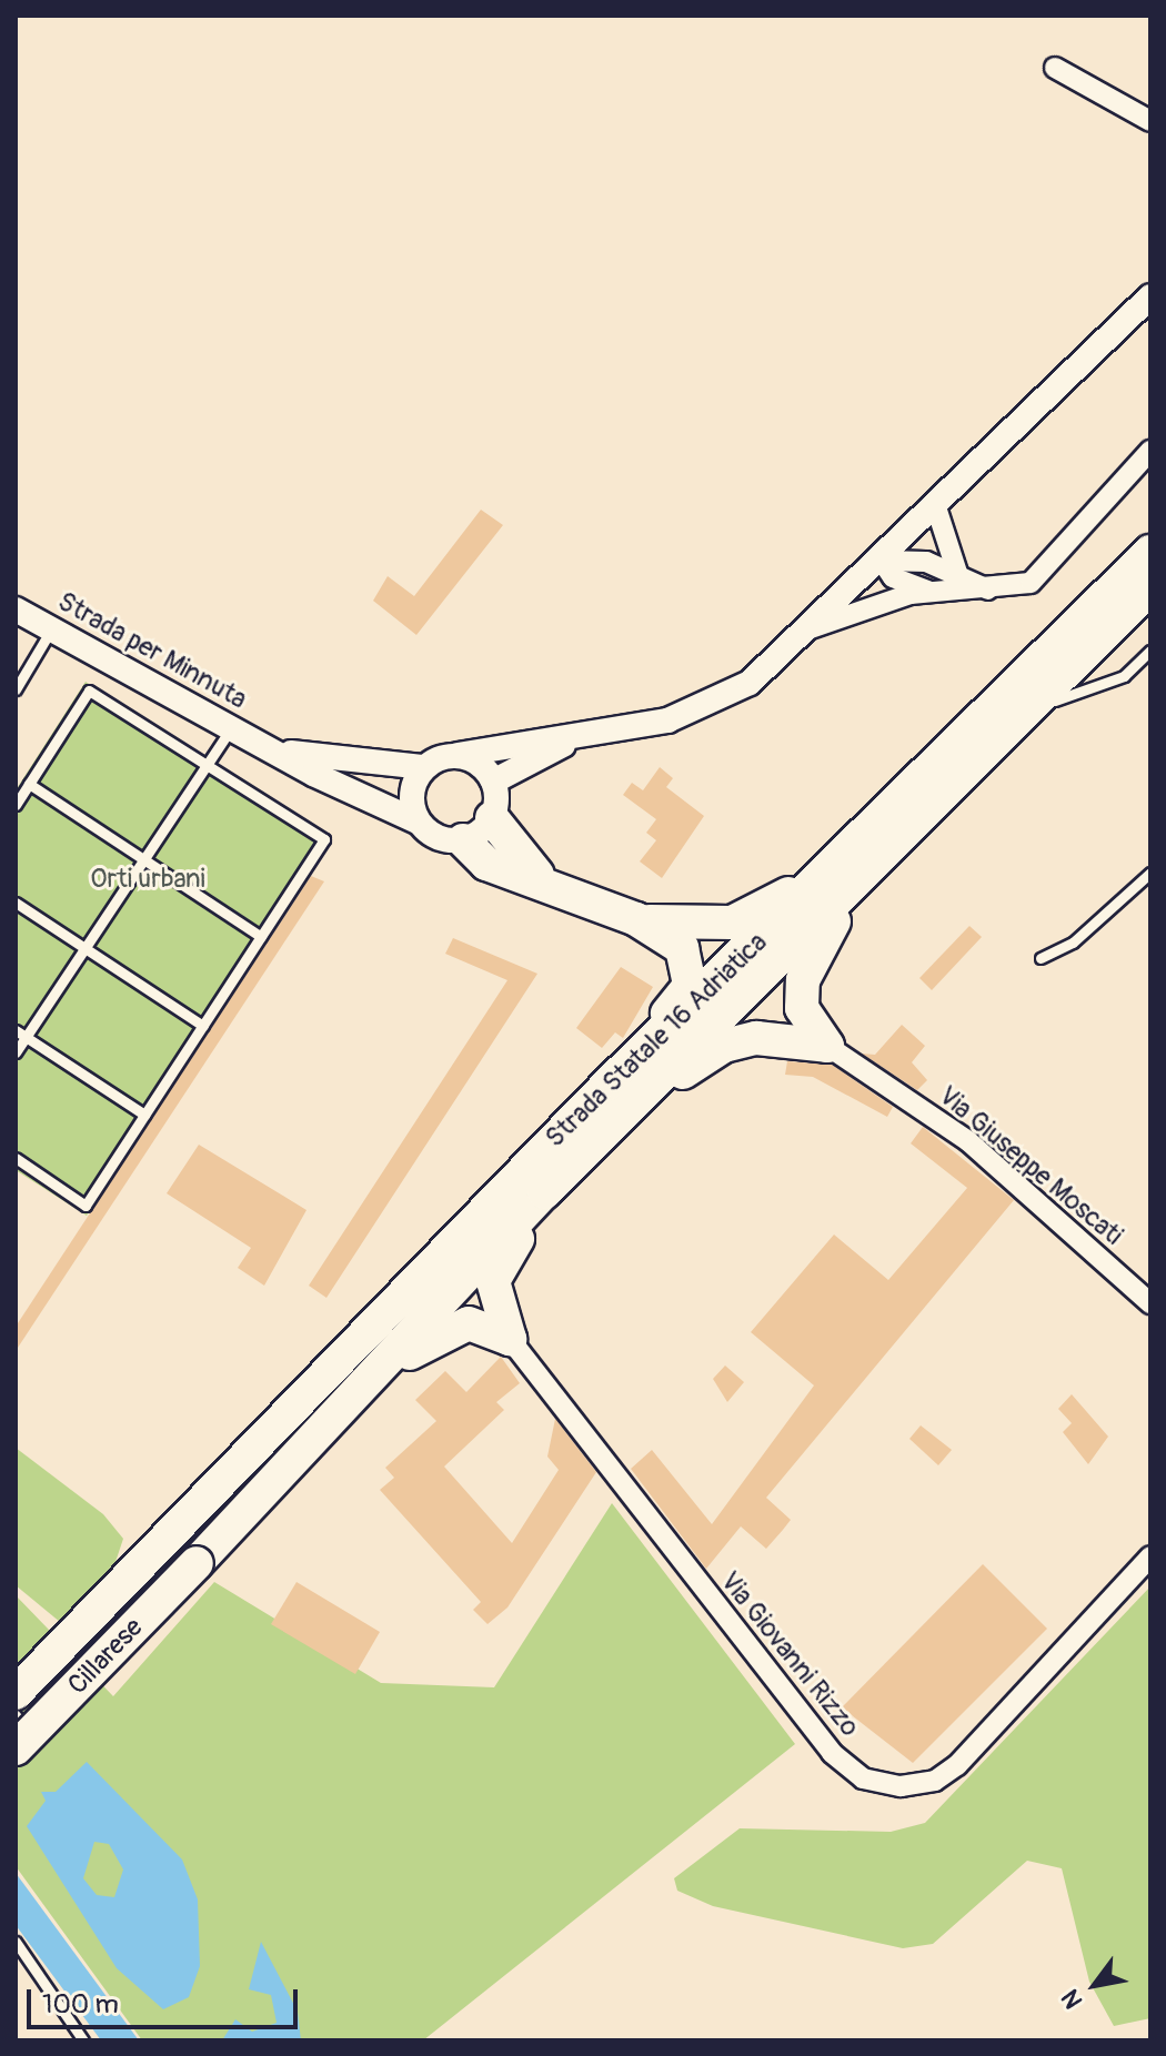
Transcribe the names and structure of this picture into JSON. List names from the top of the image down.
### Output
{
  "streets": {
    "highway": ["Strada Statale 16 Adriatica", "Cillarese"],
    "street": ["Strada per Minnuta", "Via Giuseppe Moscati", "Via Giovanni Rizzo"]
  },
  "crossings": [
    ["Strada Statale 16 Adriatica", "Cillarese"]
  ],
  "parks": ["Orti urbani"],
  "scale_bar": "100 m",
  "north": "bottom left"
}
